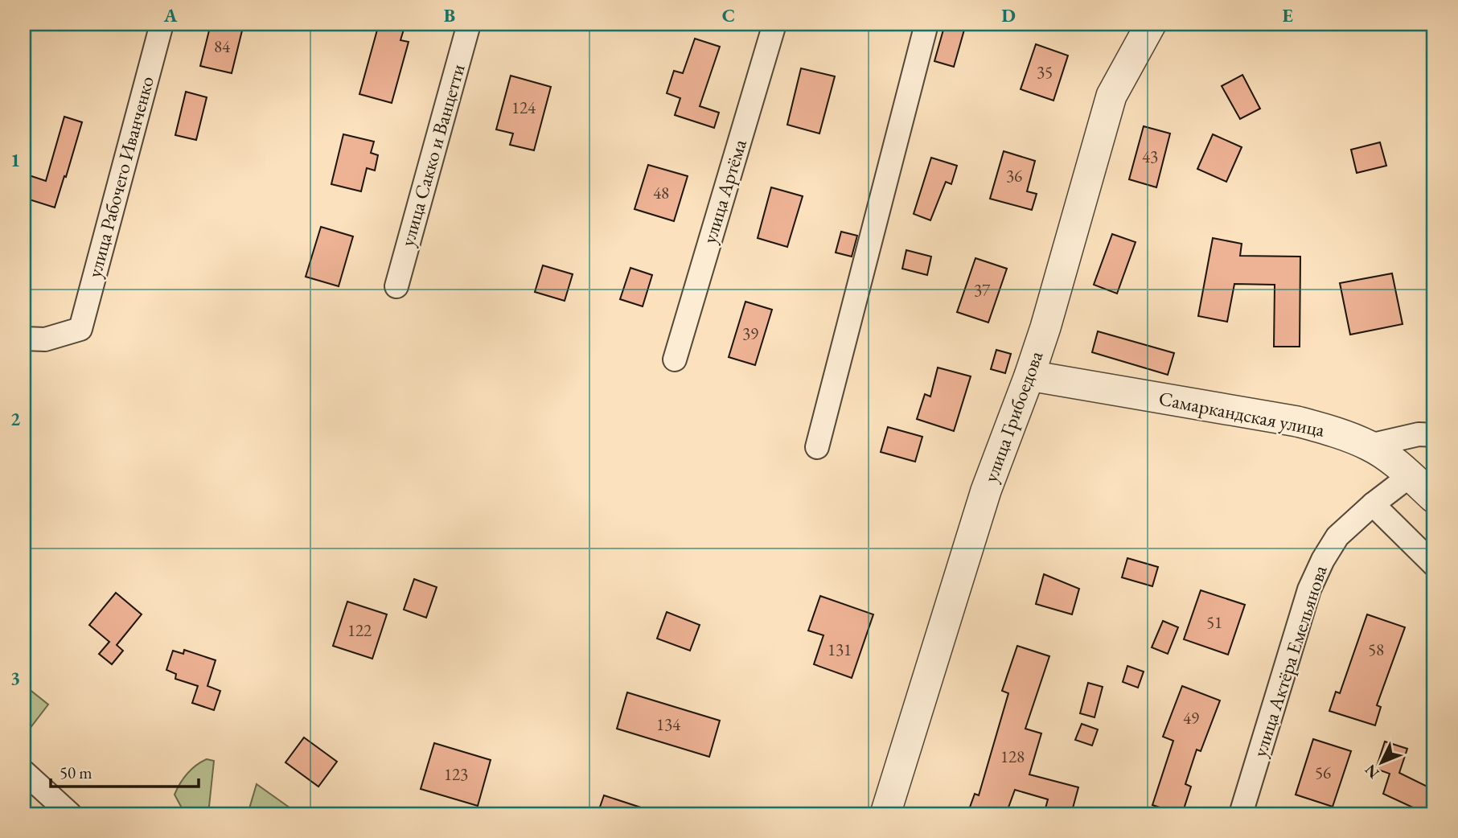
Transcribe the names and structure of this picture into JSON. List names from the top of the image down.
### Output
{
  "streets": {
    "street": [
      "улица Сакко и Ванцетти",
      "улица Рабочего Иванченко",
      "улица Артёма",
      "Самаркандская улица",
      "улица Грибоедова",
      "улица Актёра Емельянова"
    ]
  },
  "crossings": [
    ["Самаркандская улица", "улица Грибоедова"],
    ["Самаркандская улица", "улица Актёра Емельянова"]
  ],
  "house_numbers": [
    "84",
    "35",
    "124",
    "43",
    "36",
    "48",
    "37",
    "39",
    "51",
    "122",
    "131",
    "58",
    "49",
    "134",
    "128",
    "56",
    "123"
  ],
  "scale_bar": "50 m",
  "north": "bottom left",
  "grid": {
    "columns": [
      "A",
      "B",
      "C",
      "D",
      "E"
    ],
    "rows": ["1", "2", "3"]
  }
}
